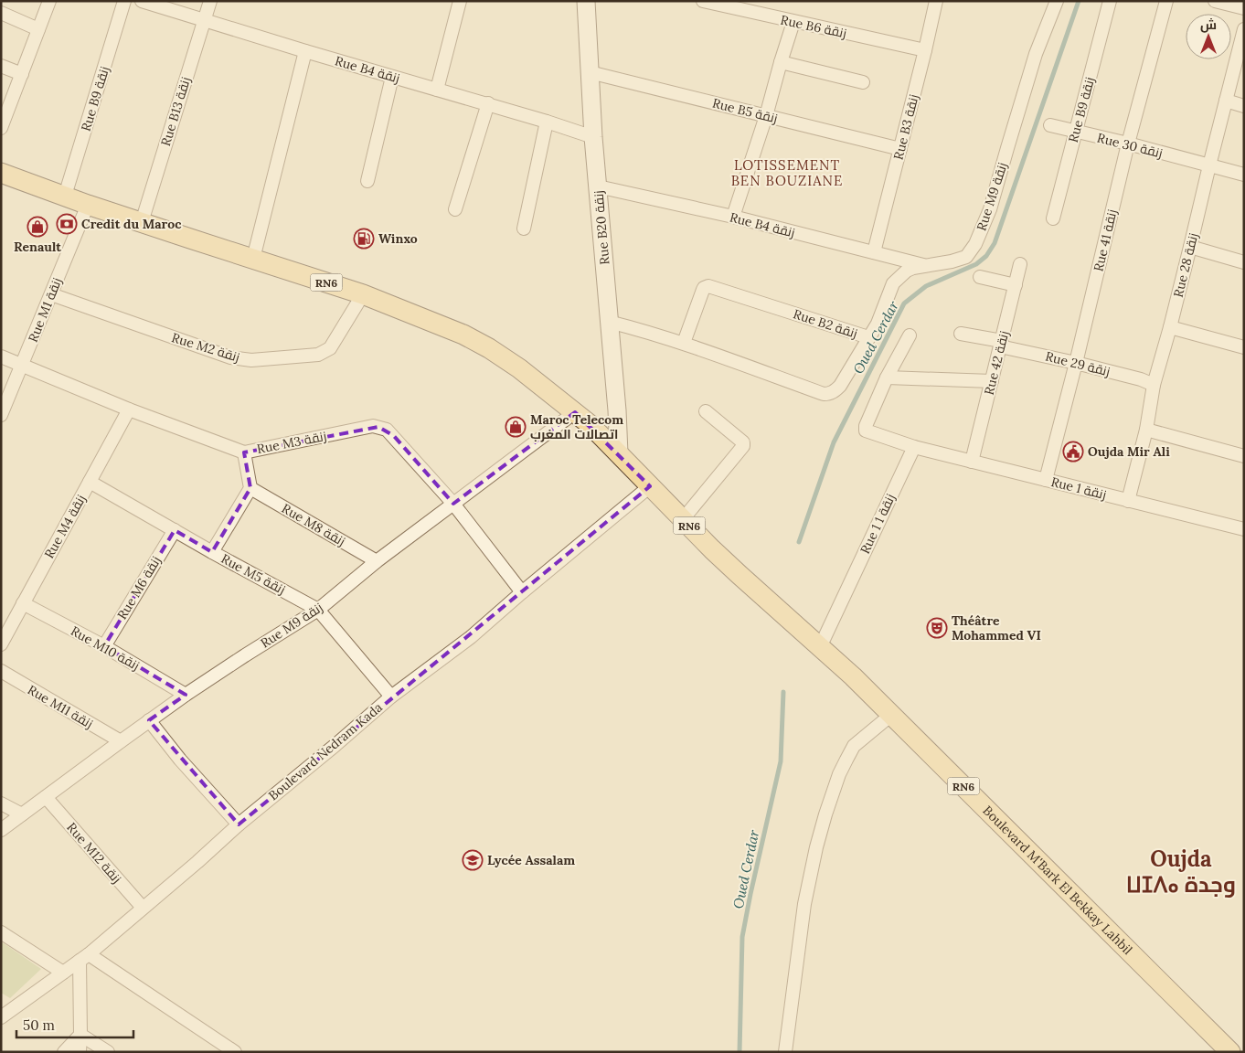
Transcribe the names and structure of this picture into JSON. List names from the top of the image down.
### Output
{
  "streets": {
    "main road": ["RN6", "Boulevard M'Bark El Bekkay Lahbil"],
    "street": [
      "Rue B6 زنقة",
      "Rue B4 زنقة",
      "Rue B9 زنقة",
      "Rue B5 زنقة",
      "Rue B13 زنقة",
      "Rue B3 زنقة",
      "Rue 30 زنقة",
      "Rue M9 زنقة",
      "Rue B20 زنقة",
      "Rue 41 زنقة",
      "Rue 28 زنقة",
      "Rue M1 زنقة",
      "Rue B2 زنقة",
      "Rue M2 زنقة",
      "Rue 42 زنقة",
      "Rue 29 زنقة",
      "Rue M3 زنقة",
      "Rue زنقة 1",
      "Rue 1 زنقة 1",
      "Rue M8 زنقة",
      "Rue M4 زنقة",
      "Rue M5 زنقة",
      "Rue M6 زنقة",
      "Rue M10 زنقة",
      "Rue M11 زنقة",
      "Boulevard Nedram Kada",
      "Rue M12 زنقة"
    ]
  },
  "crossings": [
    ["Rue B6 زنقة", "Rue B3 زنقة"],
    ["Rue B4 زنقة", "Rue B13 زنقة"],
    ["Rue B4 زنقة", "Rue B3 زنقة"],
    ["Rue B4 زنقة", "Rue M9 زنقة"],
    ["Rue B4 زنقة", "Rue B20 زنقة"],
    ["Rue B9 زنقة", "Rue 30 زنقة"],
    ["Rue B9 زنقة", "RN6"],
    ["Rue B5 زنقة", "Rue B3 زنقة"],
    ["Rue B5 زنقة", "Rue B20 زنقة"],
    ["Rue B13 زنقة", "RN6"],
    ["Rue 30 زنقة", "Rue 41 زنقة"],
    ["Rue 30 زنقة", "Rue 28 زنقة"],
    ["Rue M9 زنقة", "RN6"],
    ["Rue M9 زنقة", "Rue B2 زنقة"],
    ["Rue M9 زنقة", "Rue M3 زنقة"],
    ["Rue M9 زنقة", "Rue M8 زنقة"],
    ["Rue M9 زنقة", "Rue M5 زنقة"],
    ["Rue M9 زنقة", "Rue M10 زنقة"],
    ["Rue M9 زنقة", "Rue M11 زنقة"],
    ["Rue M9 زنقة", "Rue M12 زنقة"],
    ["Rue B20 زنقة", "RN6"],
    ["Rue B20 زنقة", "Rue B2 زنقة"],
    ["Rue 41 زنقة", "Rue 29 زنقة"],
    ["Rue 41 زنقة", "Rue زنقة 1"],
    ["Rue 28 زنقة", "Rue 29 زنقة"],
    ["Rue 28 زنقة", "Rue زنقة 1"],
    ["RN6", "Rue M1 زنقة"],
    ["RN6", "Rue M2 زنقة"],
    ["RN6", "Boulevard Nedram Kada"],
    ["RN6", "Boulevard M'Bark El Bekkay Lahbil"],
    ["Rue M1 زنقة", "Rue M2 زنقة"],
    ["Rue M1 زنقة", "Rue M3 زنقة"],
    ["Rue 42 زنقة", "Rue 29 زنقة"],
    ["Rue 42 زنقة", "Rue زنقة 1"],
    ["Rue M3 زنقة", "Rue M4 زنقة"],
    ["Rue M3 زنقة", "Boulevard Nedram Kada"],
    ["Rue زنقة 1", "Rue 1 زنقة 1"],
    ["Rue 1 زنقة 1", "Boulevard M'Bark El Bekkay Lahbil"],
    ["Rue M4 زنقة", "Rue M5 زنقة"],
    ["Rue M4 زنقة", "Rue M10 زنقة"],
    ["Rue M5 زنقة", "Rue M6 زنقة"],
    ["Rue M5 زنقة", "Boulevard Nedram Kada"],
    ["Rue M6 زنقة", "Rue M10 زنقة"],
    ["Boulevard Nedram Kada", "Rue M12 زنقة"]
  ],
  "districts": ["LOTISSEMENT BEN BOUZIANE", "Oujda ⵡⵊⴷⴰ وجدة"],
  "water": ["Oued Cerdar"],
  "places": {
    "bank": ["Credit du Maroc"],
    "shop": ["Renault", "Maroc Telecom اتصالات المغرب"],
    "fuel station": ["Winxo"],
    "public building": ["Oujda Mir Ali"],
    "theatre": ["Théâtre Mohammed VI"],
    "school or university": ["Lycée Assalam"]
  },
  "scale_bar": "50 m",
  "north": "top"
}
